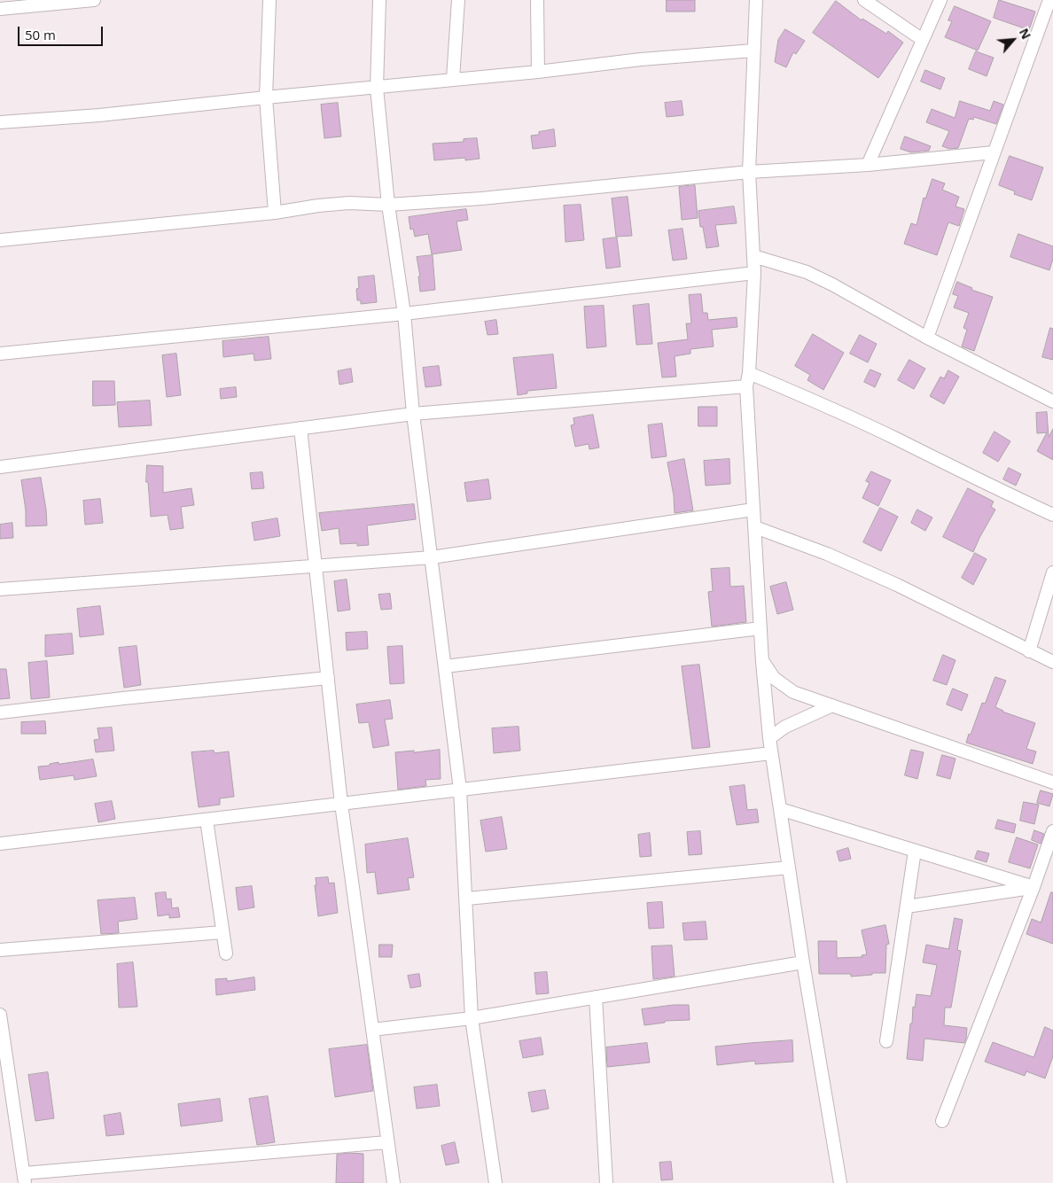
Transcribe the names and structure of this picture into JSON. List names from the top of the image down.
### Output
{
  "scale_bar": "50 m",
  "north": "top right"
}
